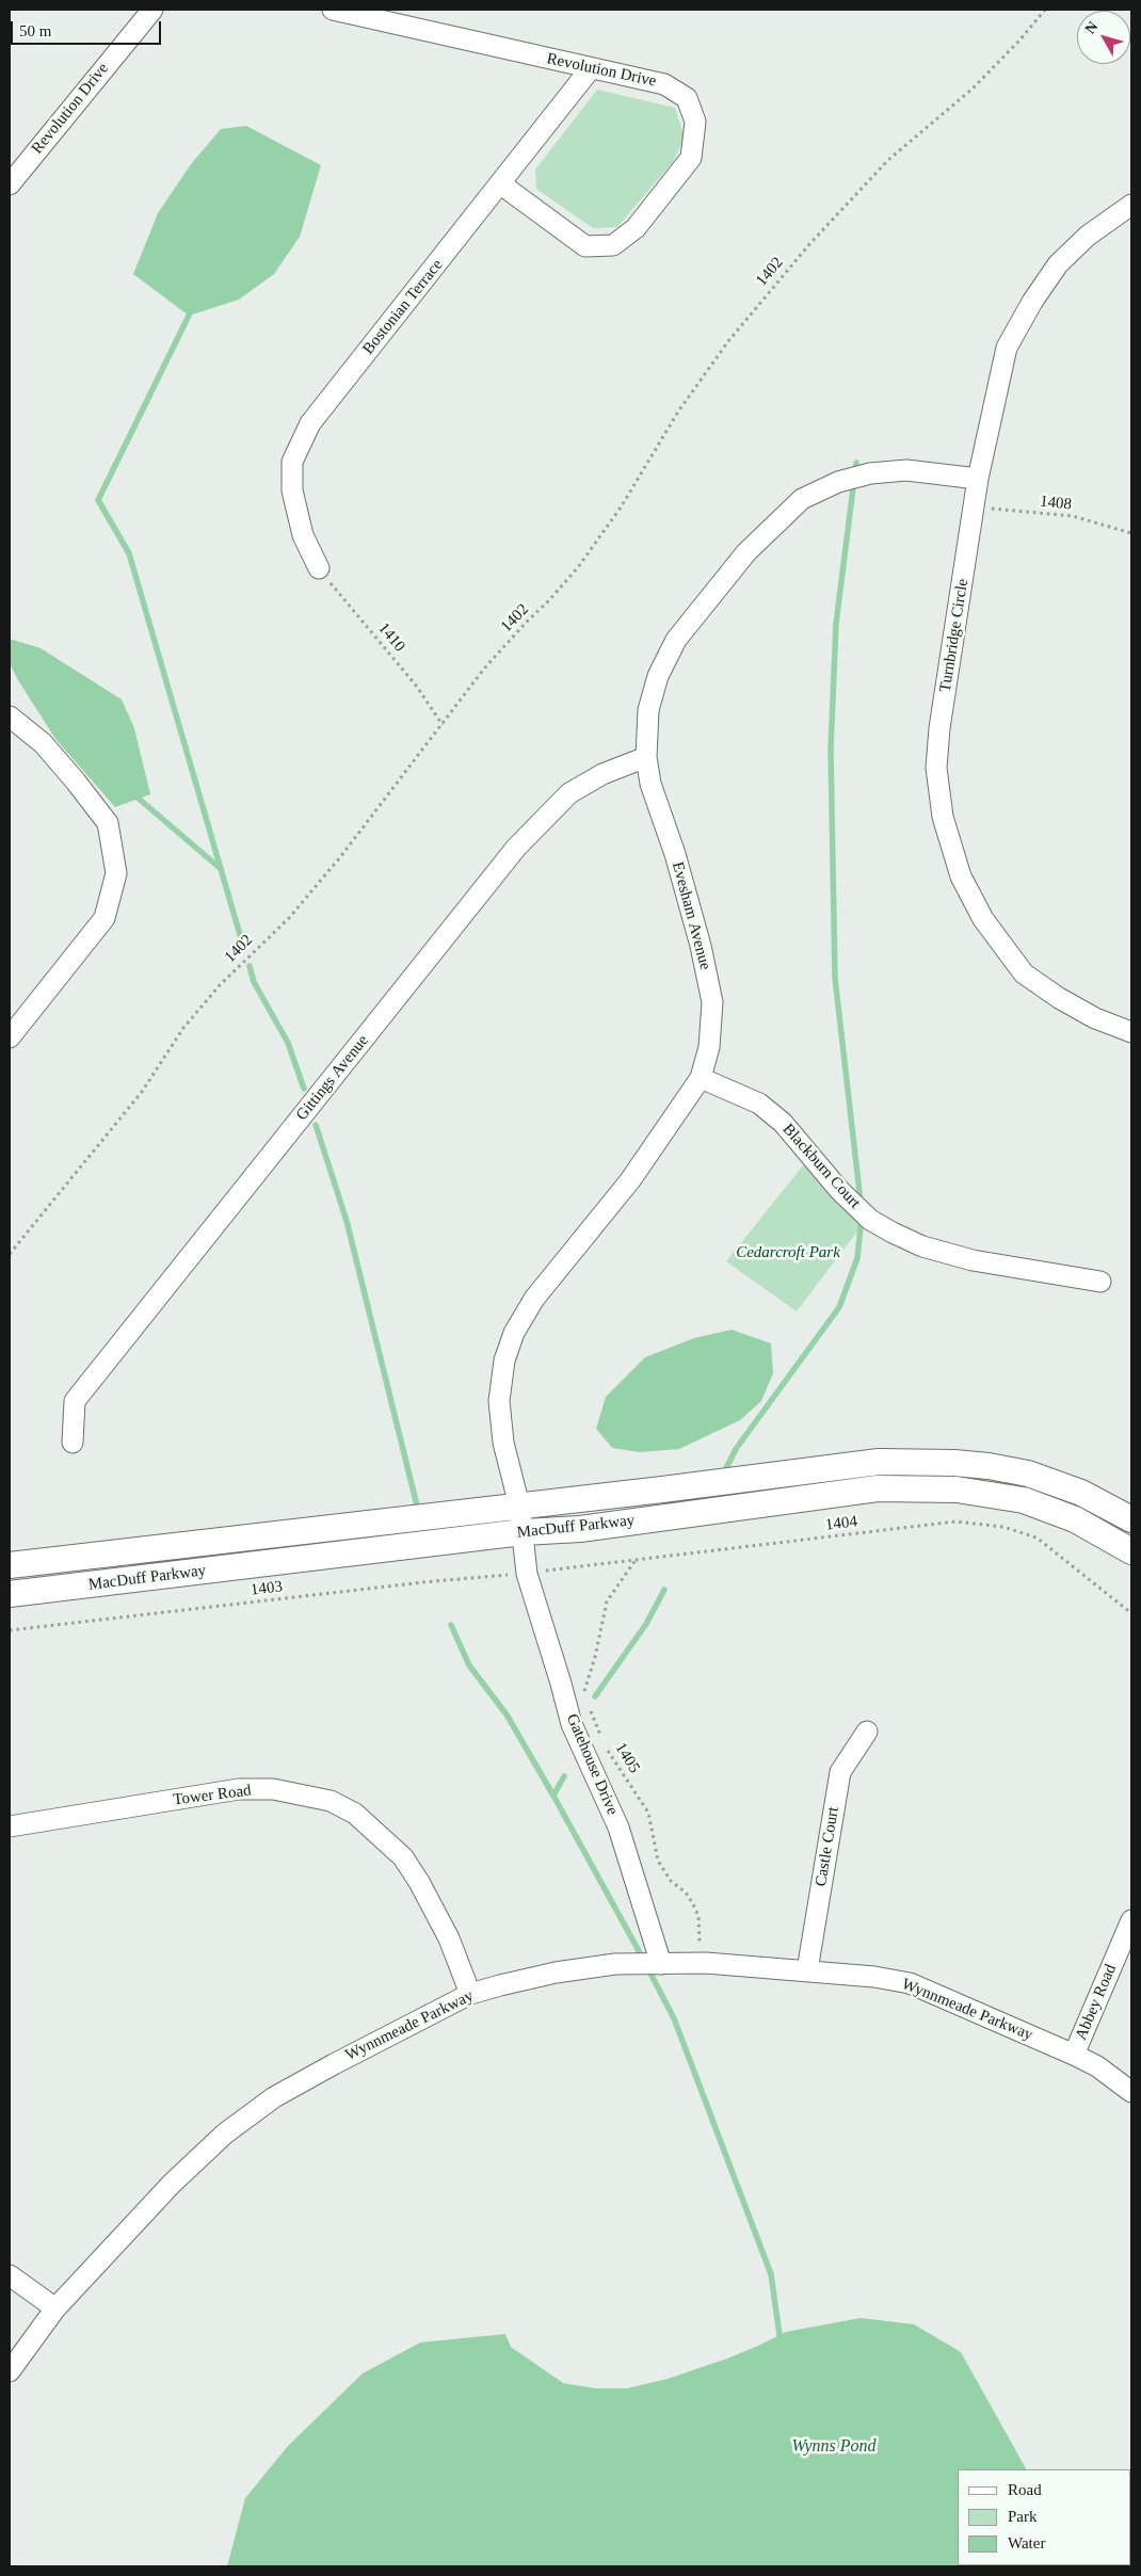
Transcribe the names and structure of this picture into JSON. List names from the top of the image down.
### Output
{
  "streets": {
    "street": [
      "Revolution Drive",
      "Bostonian Terrace",
      "Turnbridge Circle",
      "Evesham Avenue",
      "Gittings Avenue",
      "Blackburn Court",
      "MacDuff Parkway",
      "Gatehouse Drive",
      "Tower Road",
      "Castle Court",
      "Abbey Road",
      "Wynnmeade Parkway"
    ],
    "path": [
      "1402",
      "1408",
      "1410",
      "1404",
      "1403",
      "1405"
    ]
  },
  "crossings": [
    ["Revolution Drive", "Bostonian Terrace"],
    ["1402", "1410"],
    ["Bostonian Terrace", "1410"],
    ["1408", "Turnbridge Circle"],
    ["Turnbridge Circle", "Evesham Avenue"],
    ["Evesham Avenue", "Gittings Avenue"],
    ["Evesham Avenue", "Blackburn Court"],
    ["Evesham Avenue", "MacDuff Parkway"],
    ["Evesham Avenue", "Gatehouse Drive"],
    ["1404", "1403"],
    ["1404", "Gatehouse Drive"],
    ["MacDuff Parkway", "Gatehouse Drive"],
    ["1403", "Gatehouse Drive"],
    ["1405", "Wynnmeade Parkway"],
    ["Gatehouse Drive", "Wynnmeade Parkway"],
    ["Tower Road", "Wynnmeade Parkway"],
    ["Castle Court", "Wynnmeade Parkway"],
    ["Abbey Road", "Wynnmeade Parkway"]
  ],
  "water": ["Wynns Pond"],
  "parks": ["Cedarcroft Park"],
  "legend": ["Road", "Park", "Water"],
  "scale_bar": "50 m",
  "north": "top left"
}
